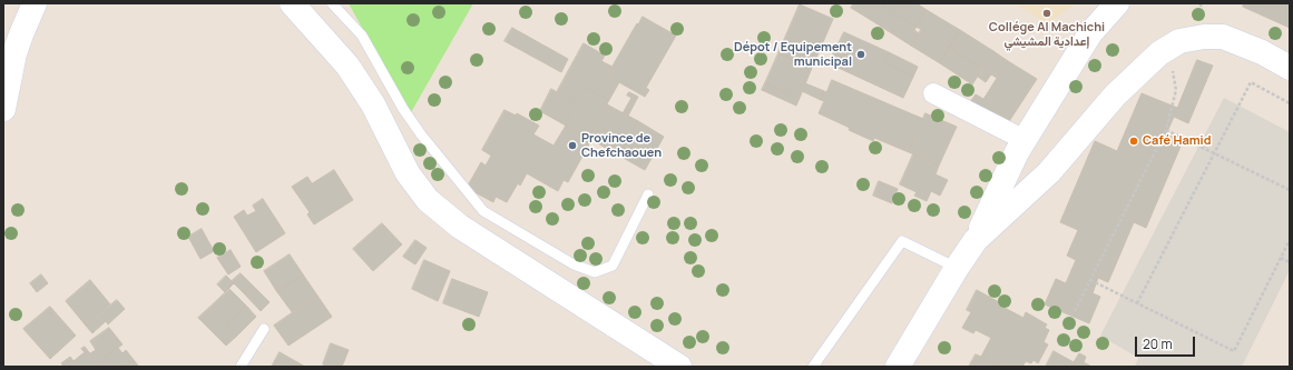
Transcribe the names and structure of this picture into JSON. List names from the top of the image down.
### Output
{
  "places": [
    "Collége Al Machichi إعدادية المشيشي",
    "Dépot / Equipement municipal",
    "Café Hamid",
    "Province de Chefchaouen"
  ],
  "scale_bar": "20 m"
}
